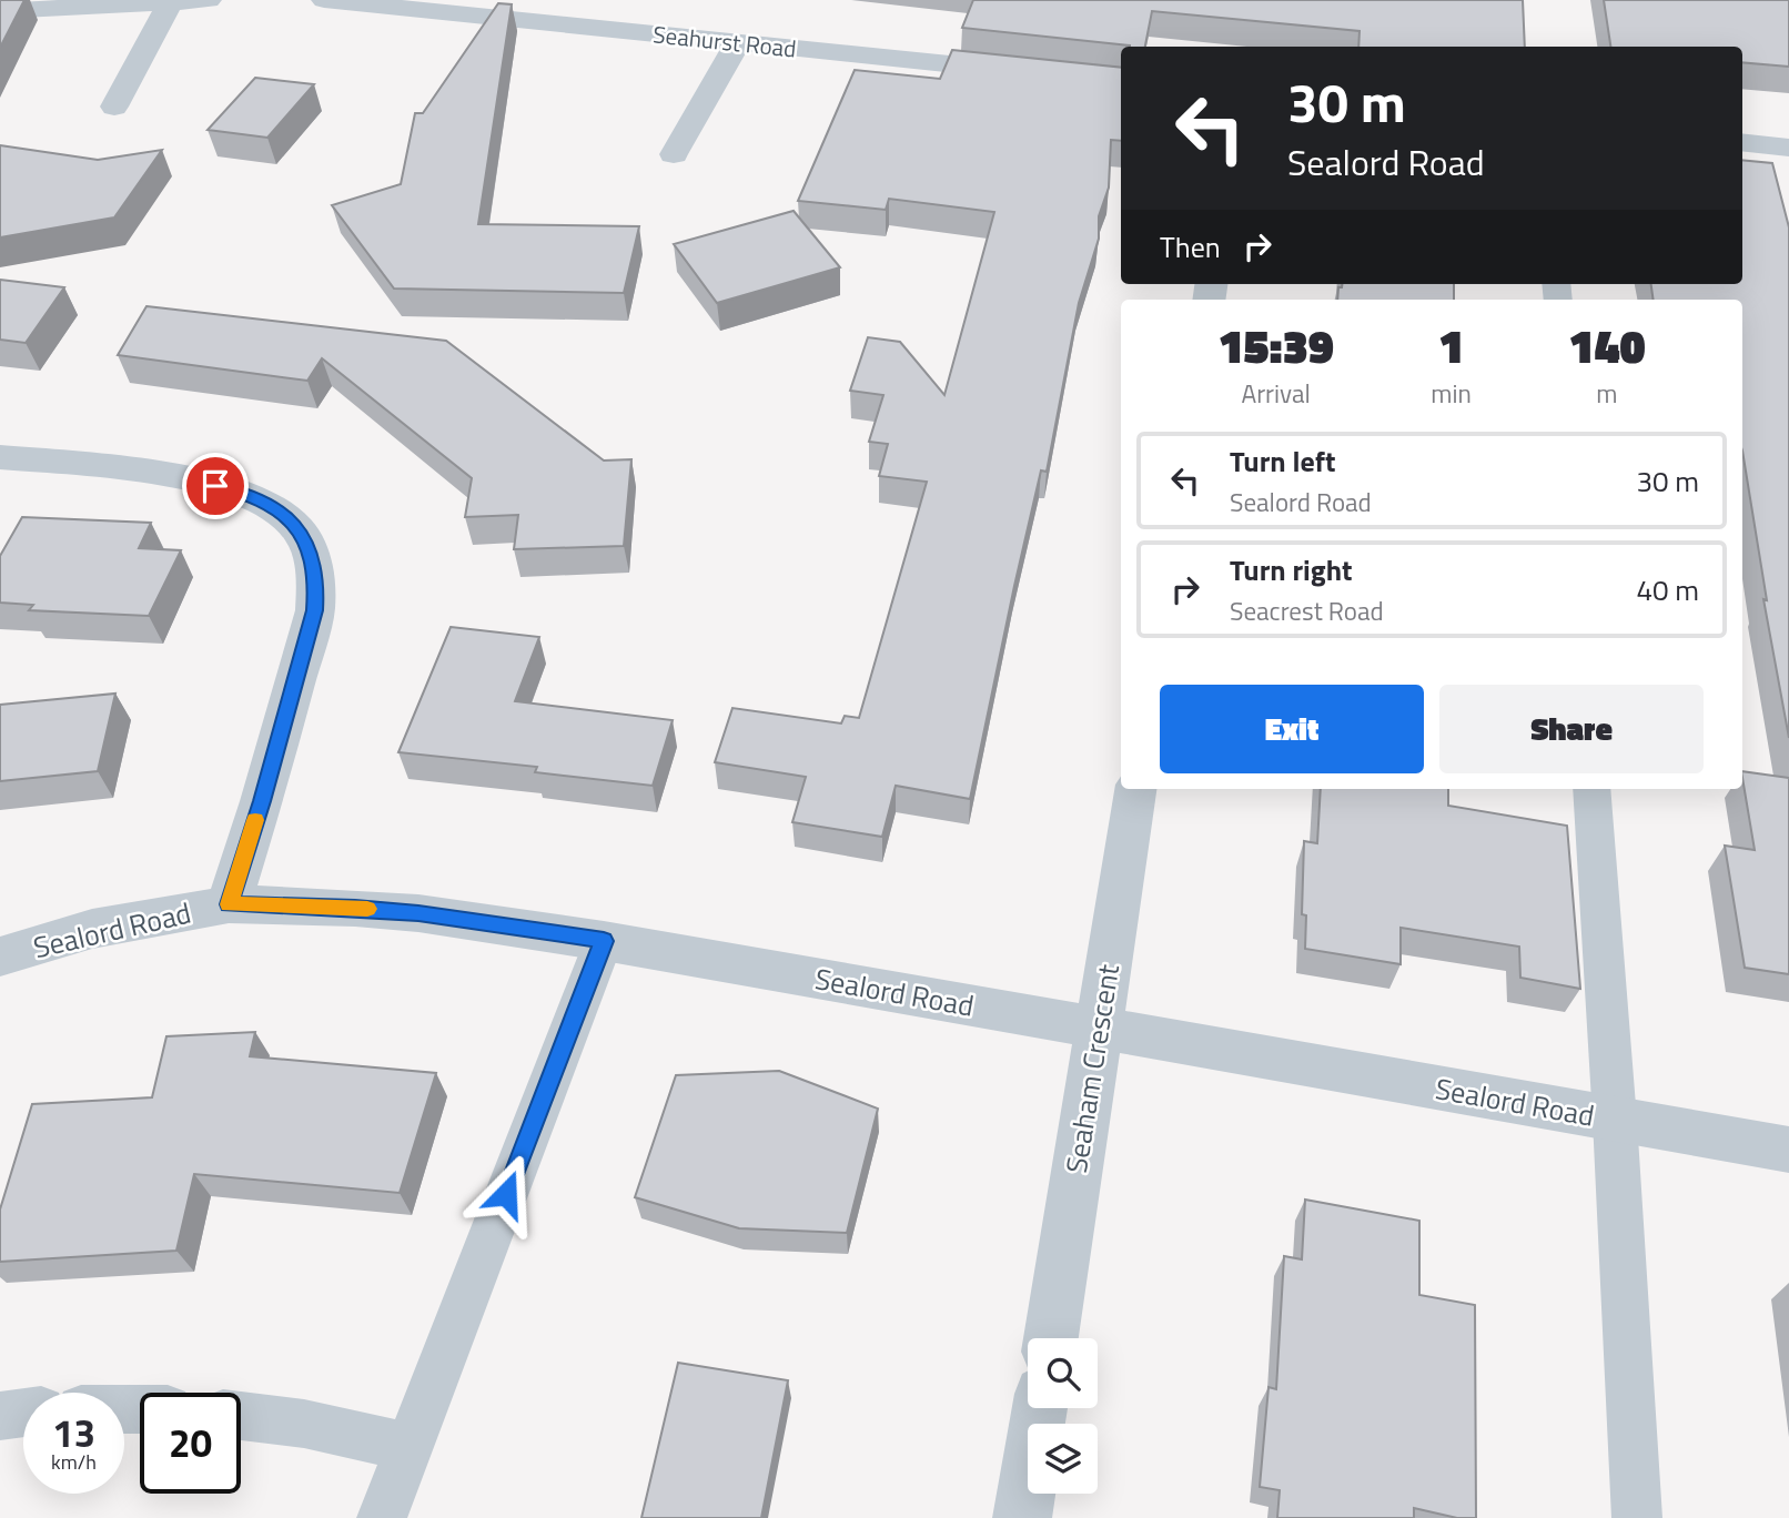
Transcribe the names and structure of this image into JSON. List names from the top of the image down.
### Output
{
  "streets": {
    "street": ["Seahurst Road", "Sealord Road", "Seaham Crescent"]
  },
  "crossings": [
    ["Sealord Road", "Seaham Crescent"]
  ],
  "page": {
    "turn": ["30 m", "Sealord Road"],
    "then": "Then",
    "eta": [
      "15:39",
      "Arrival",
      "1",
      "min",
      "140",
      "m"
    ],
    "list": [
      {
        "name": "Turn left",
        "note": "Sealord Road",
        "value": "30 m"
      },
      {
        "name": "Turn right",
        "note": "Seacrest Road",
        "value": "40 m"
      }
    ],
    "buttons": ["Exit", "Share"],
    "speed": "13 km/h",
    "limit": "20"
  }
}
